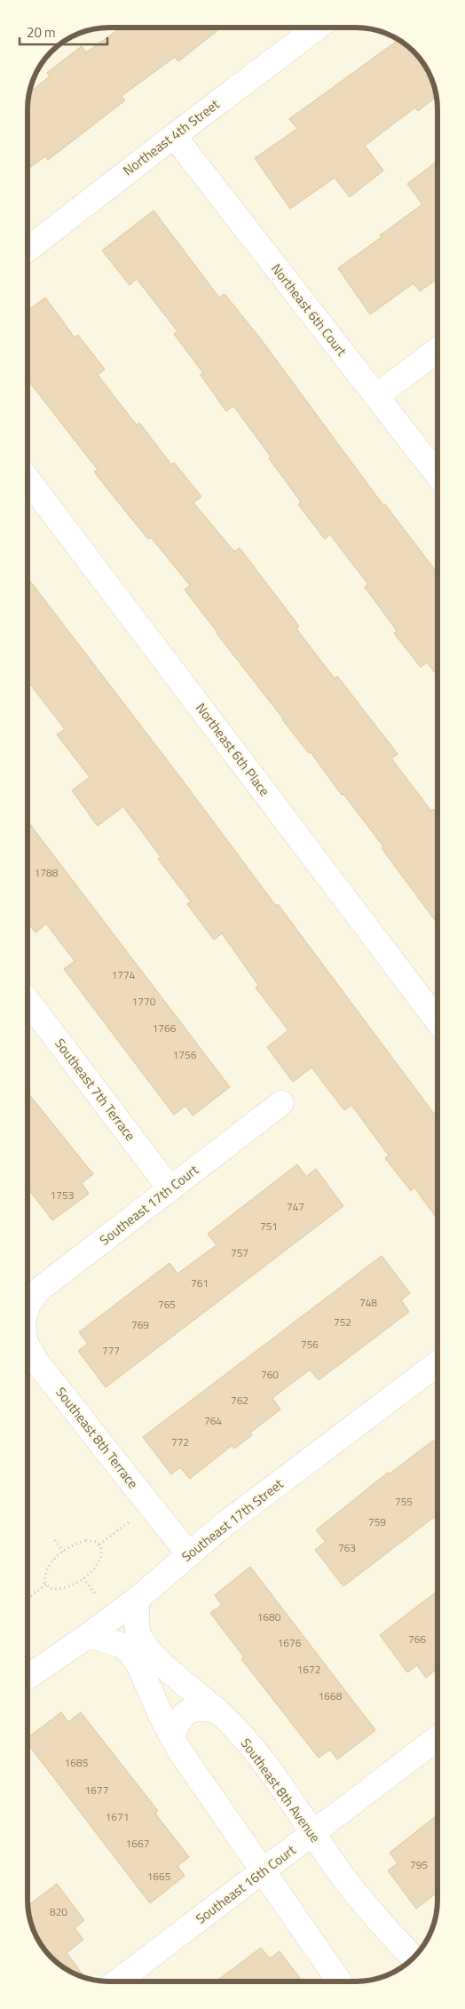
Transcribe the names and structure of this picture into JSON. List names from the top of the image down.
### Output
{
  "streets": {
    "street": [
      "Northeast 4th Street",
      "Northeast 6th Court",
      "Northeast 6th Place",
      "Southeast 7th Terrace",
      "Southeast 17th Court",
      "Southeast 8th Terrace",
      "Southeast 17th Street",
      "Southeast 8th Avenue",
      "Southeast 16th Court"
    ]
  },
  "crossings": [
    ["Northeast 4th Street", "Northeast 6th Court"],
    ["Southeast 7th Terrace", "Southeast 17th Court"],
    ["Southeast 8th Terrace", "Southeast 17th Street"],
    ["Southeast 17th Street", "Southeast 8th Avenue"],
    ["Southeast 8th Avenue", "Southeast 16th Court"]
  ],
  "house_numbers": [
    "1788",
    "1774",
    "1770",
    "1766",
    "1756",
    "1753",
    "747",
    "751",
    "757",
    "761",
    "748",
    "765",
    "752",
    "769",
    "756",
    "777",
    "760",
    "762",
    "764",
    "772",
    "755",
    "759",
    "763",
    "1680",
    "766",
    "1676",
    "1672",
    "1668",
    "1685",
    "1677",
    "1671",
    "1667",
    "795",
    "1665",
    "820"
  ],
  "scale_bar": "20 m"
}
